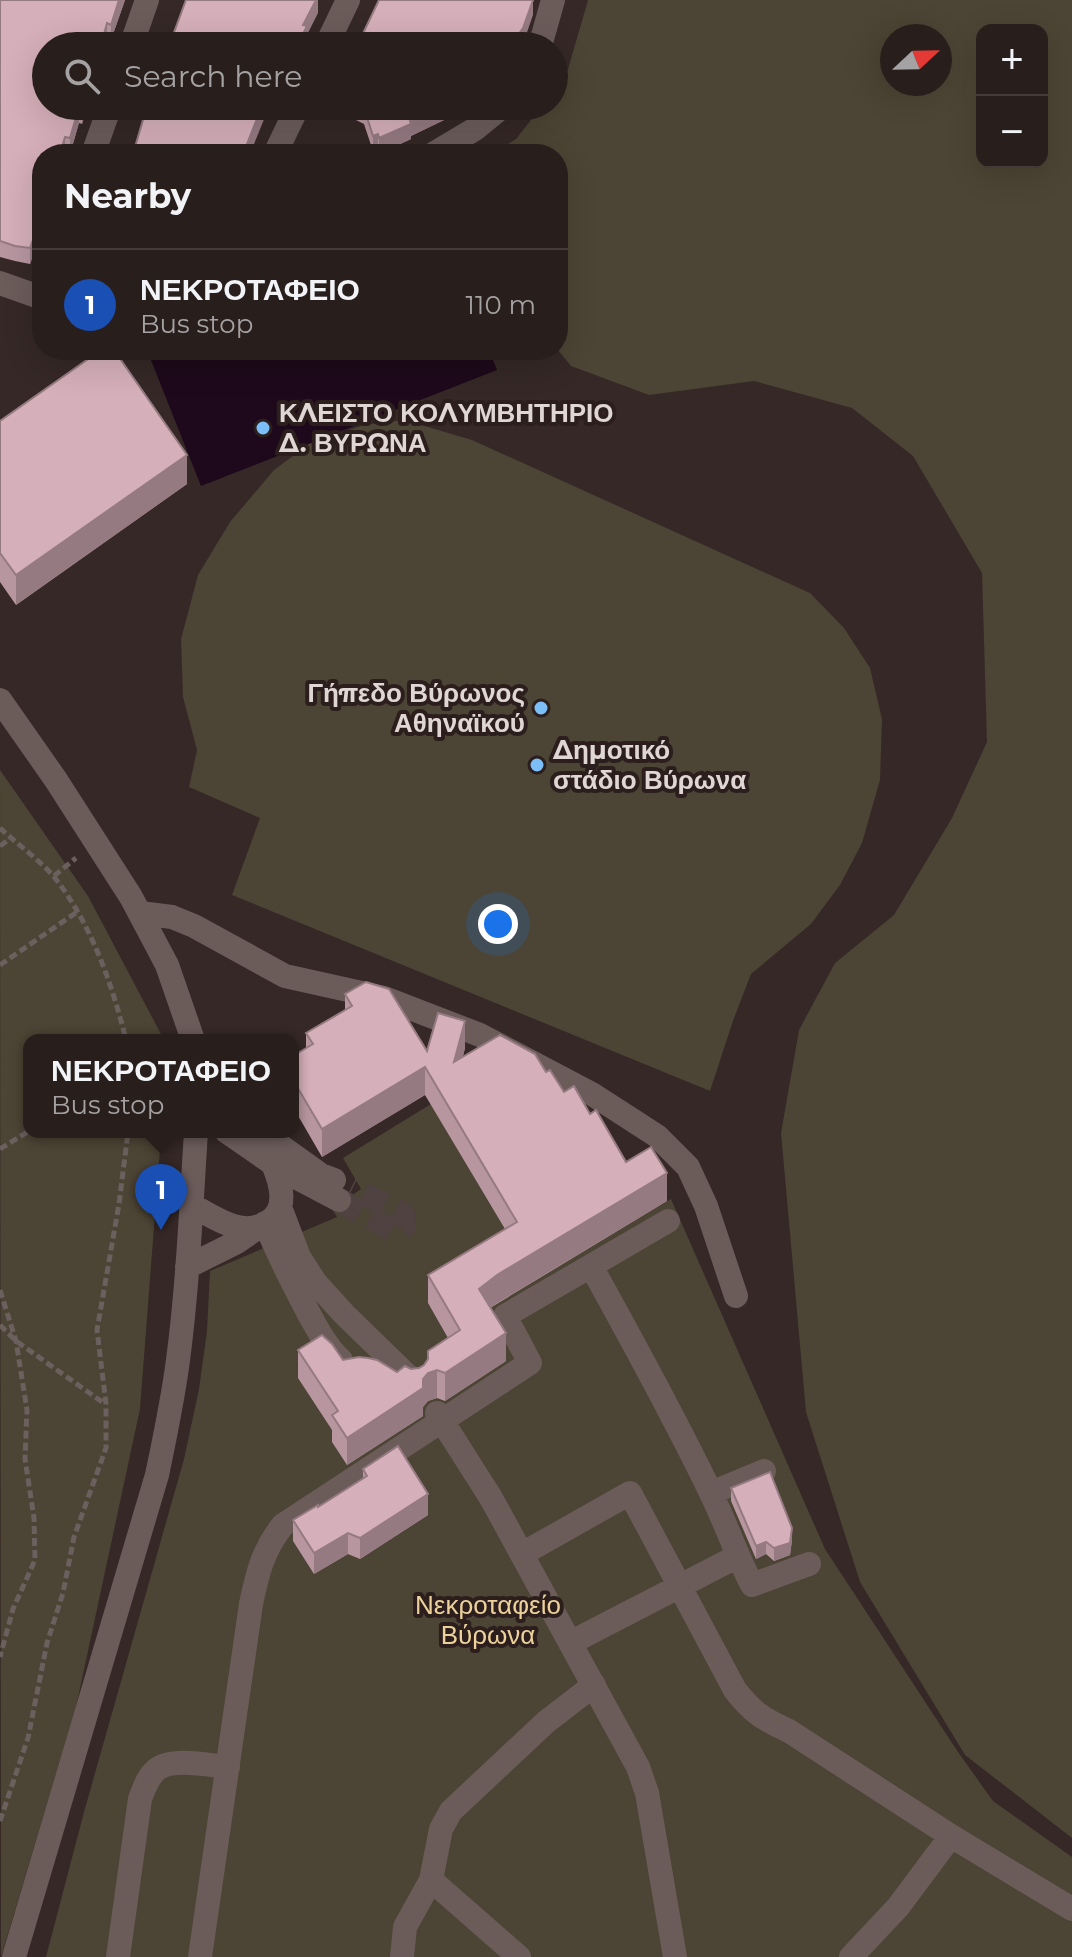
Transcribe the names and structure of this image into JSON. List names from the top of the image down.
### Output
{
  "parks": ["Νεκροταφείο Βύρωνα"],
  "places": ["ΚΛΕΙΣΤΟ ΚΟΛΥΜΒΗΤΗΡΙΟ Δ. ΒΥΡΩΝΑ", "Γήπεδο Βύρωνος Αθηναϊκού", "Δημοτικό στάδιο Βύρωνα"],
  "north": "right",
  "page": {
    "map_buttons": ["+", "−"],
    "search": "Search here",
    "heading": "Nearby",
    "list": [
      {
        "mark": "1",
        "name": "ΝΕΚΡΟΤΑΦΕΙΟ",
        "note": "Bus stop",
        "value": "110 m"
      }
    ],
    "popup": ["ΝΕΚΡΟΤΑΦΕΙΟ", "Bus stop"],
    "pins": "1"
  }
}
